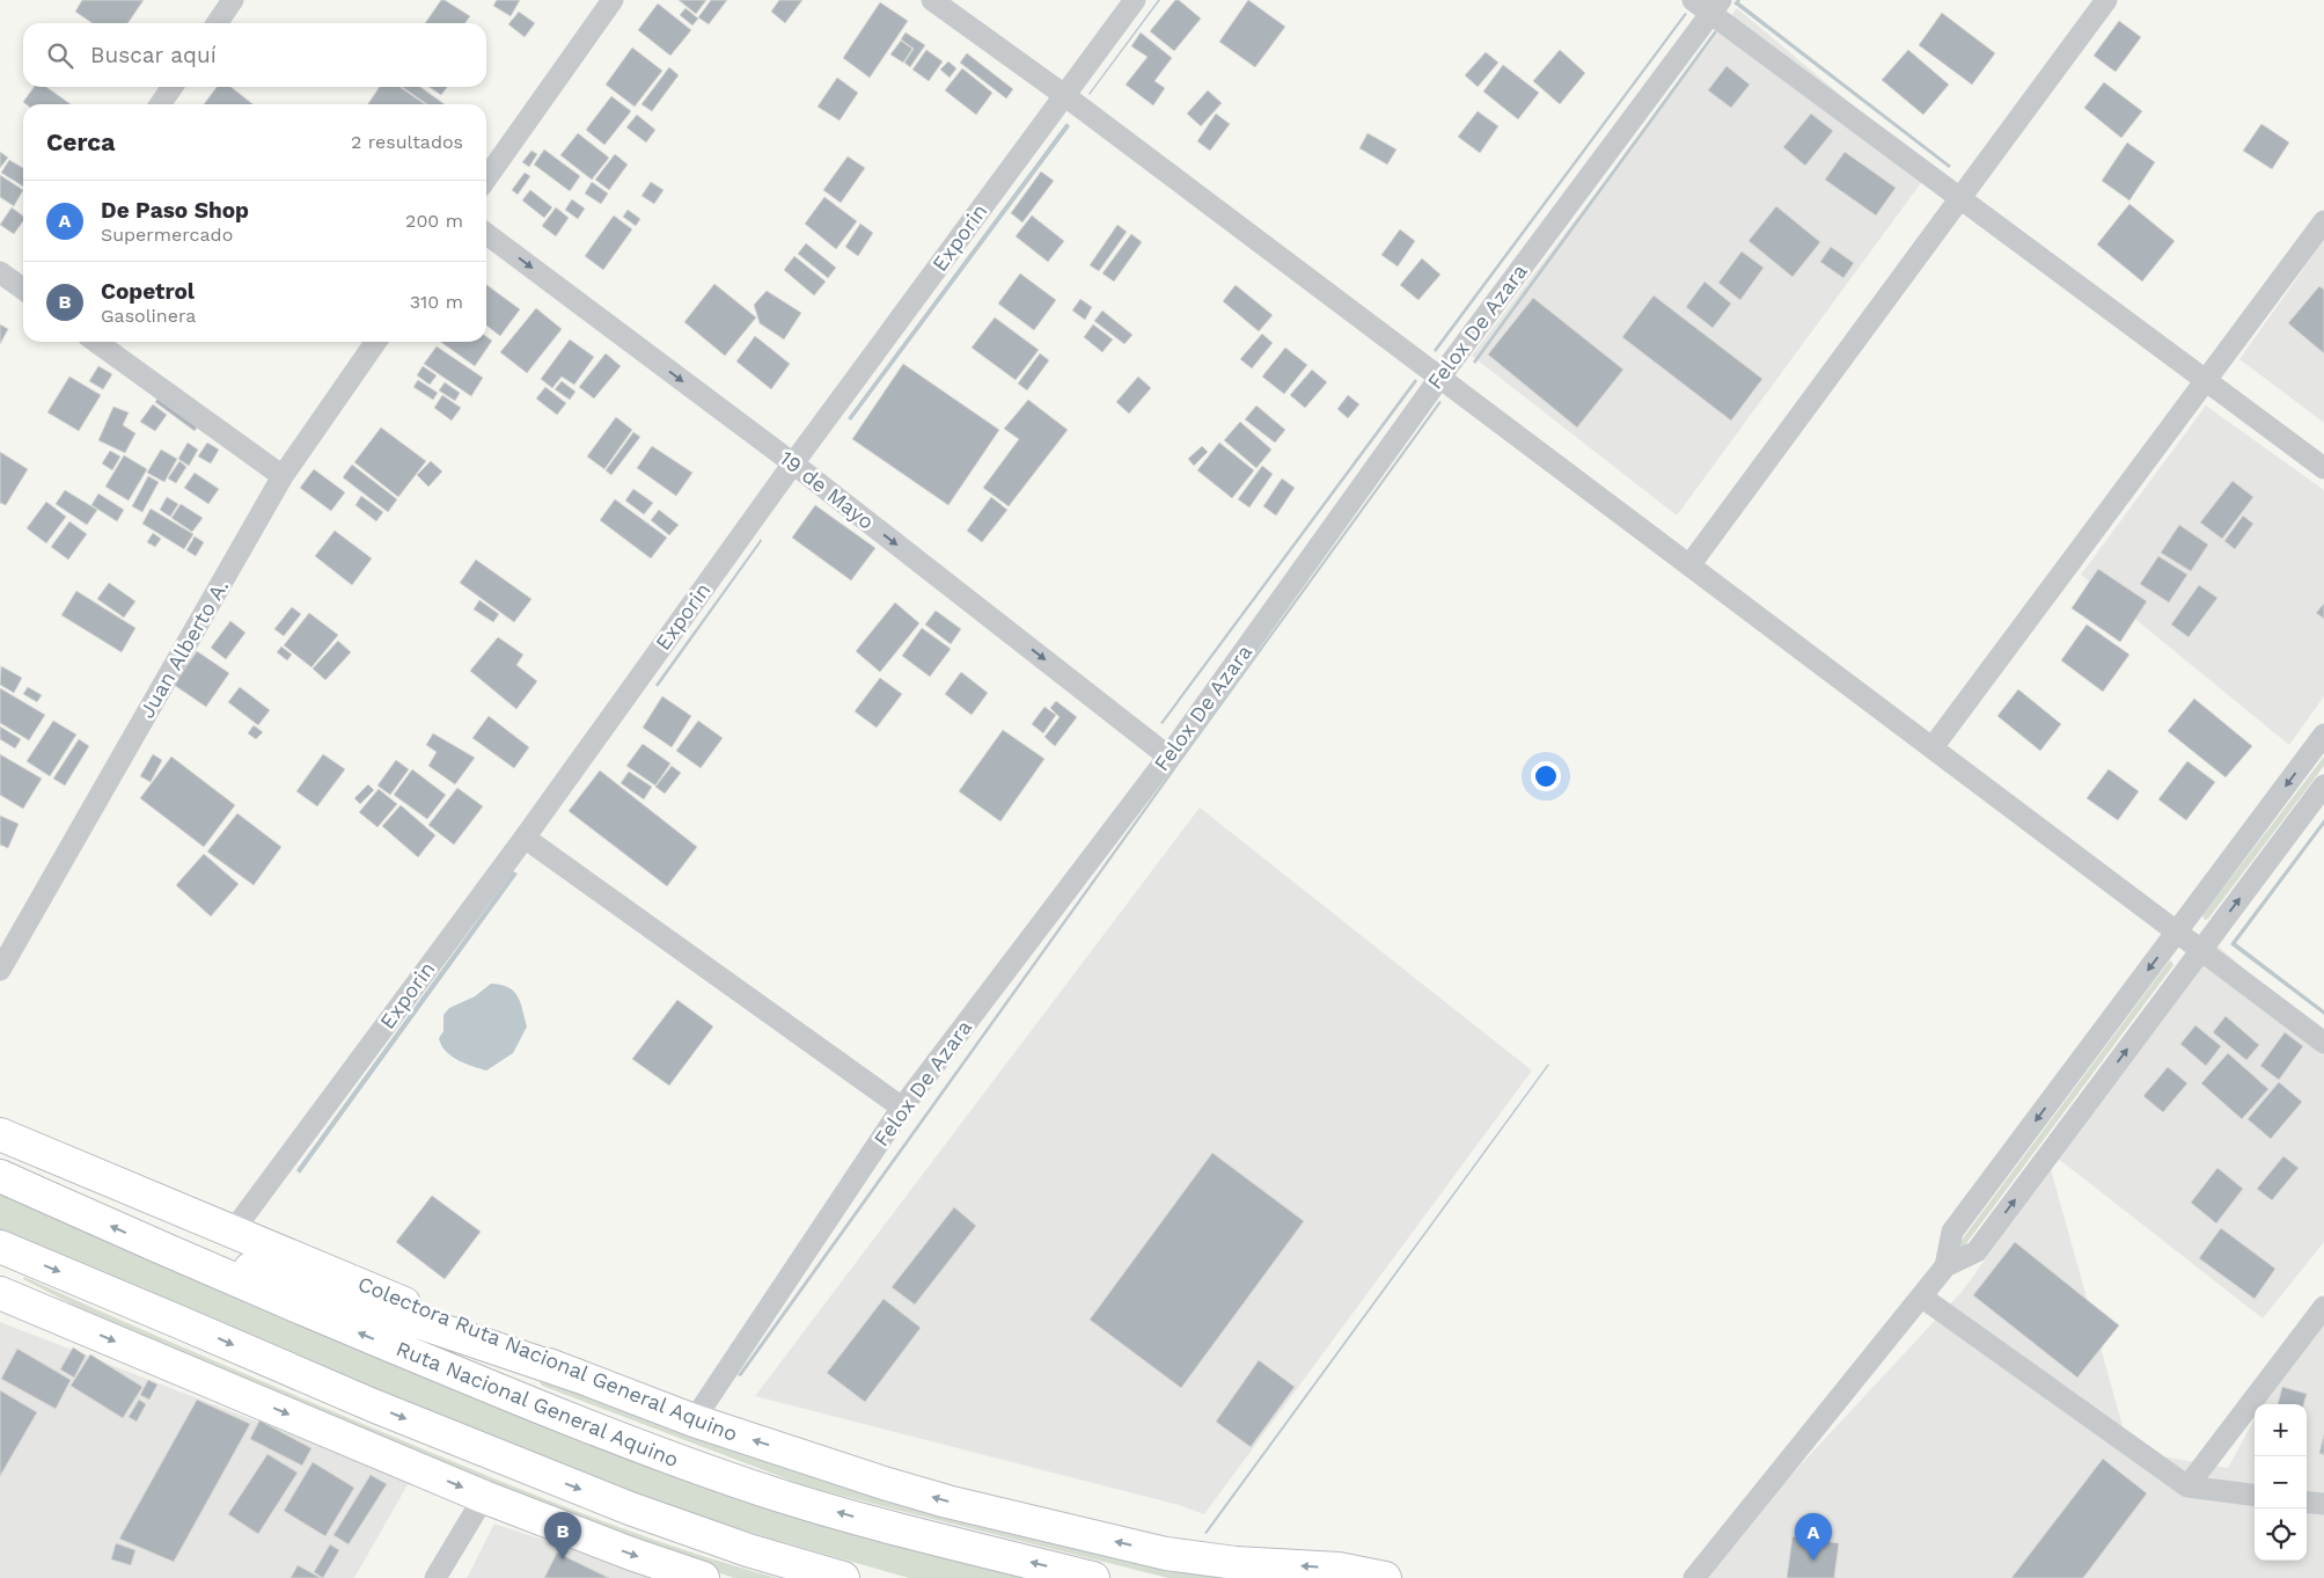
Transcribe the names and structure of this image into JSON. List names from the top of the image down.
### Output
{
  "streets": {
    "main road": ["Colectora Ruta Nacional General Aquino", "Ruta Nacional General Aquino"],
    "street": [
      "Exporin",
      "Felox De Azara",
      "19 de Mayo",
      "Juan Alberto A."
    ]
  },
  "crossings": [
    ["Exporin", "19 de Mayo"],
    ["Exporin", "Colectora Ruta Nacional General Aquino"],
    ["Felox De Azara", "19 de Mayo"],
    ["Felox De Azara", "Colectora Ruta Nacional General Aquino"]
  ],
  "one_way": ["19 de Mayo"],
  "page": {
    "search": "Buscar aquí",
    "heading": ["Cerca", "2 resultados"],
    "list": [
      {
        "mark": "A",
        "name": "De Paso Shop",
        "note": "Supermercado",
        "value": "200 m"
      },
      {
        "mark": "B",
        "name": "Copetrol",
        "note": "Gasolinera",
        "value": "310 m"
      }
    ],
    "map_buttons": ["+", "−"],
    "pins": ["B", "A"]
  }
}
